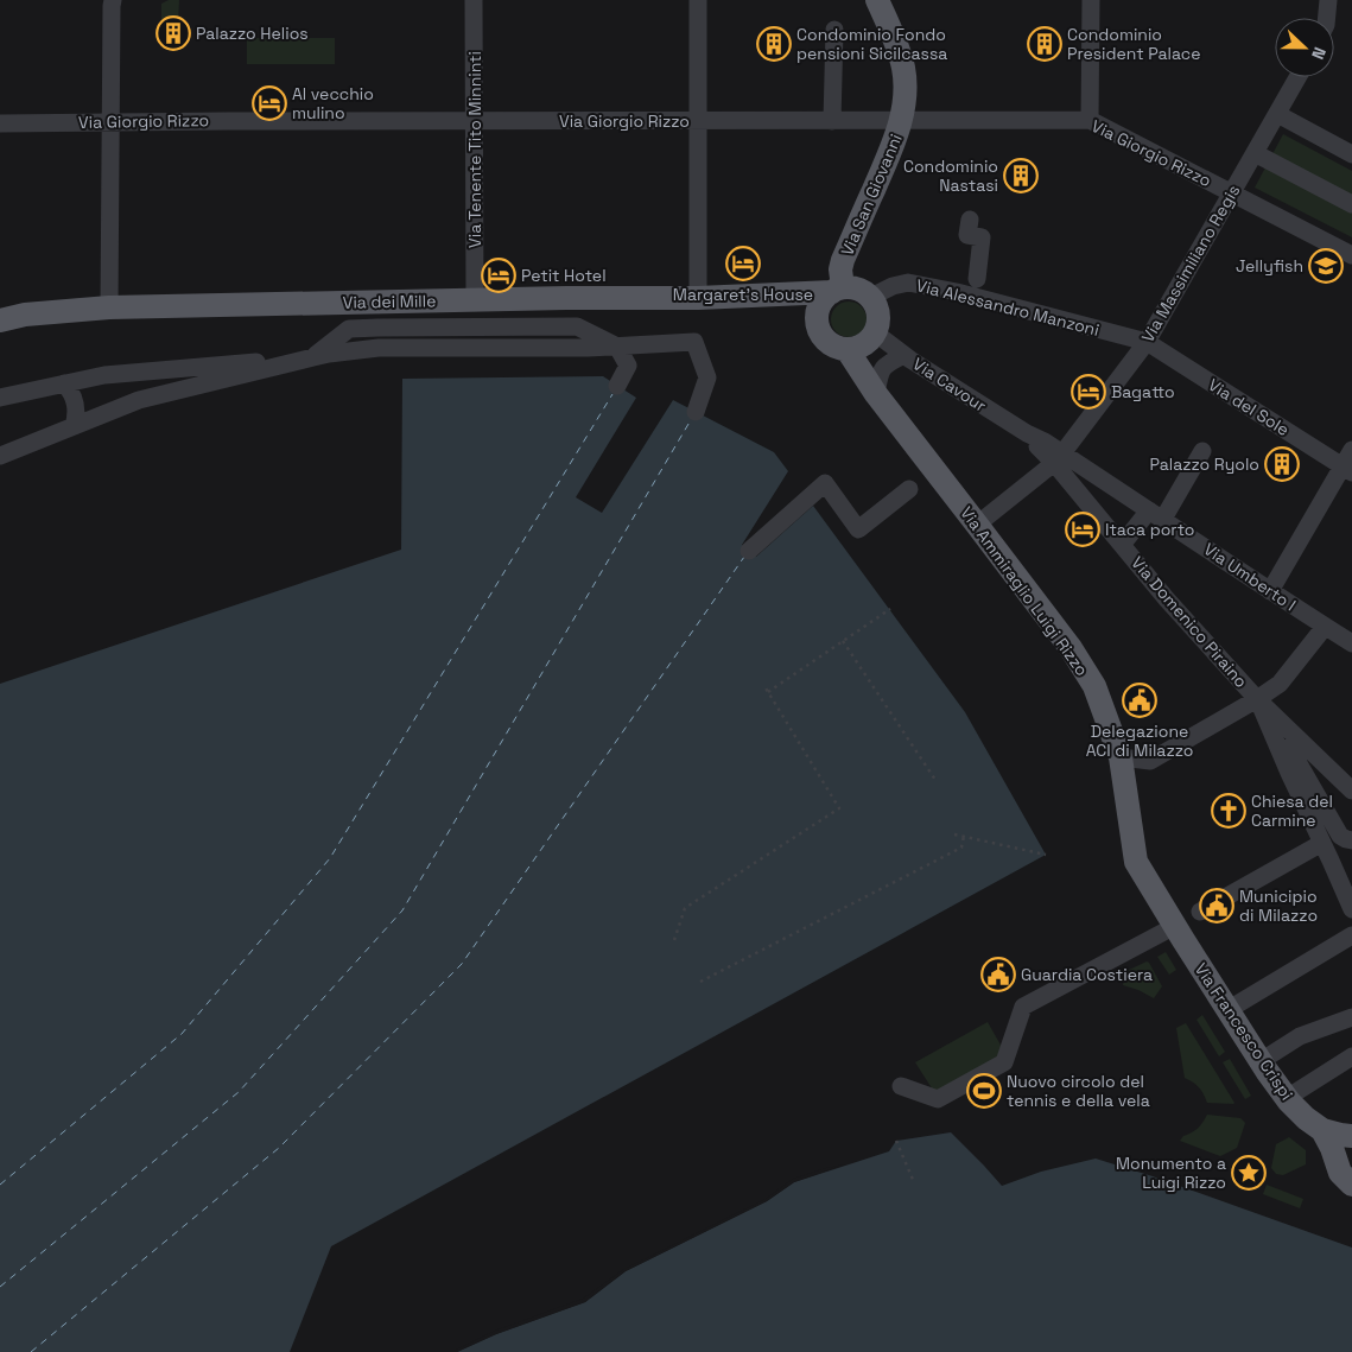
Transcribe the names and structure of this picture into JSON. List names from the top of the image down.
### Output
{
  "streets": {
    "main road": [
      "Via San Giovanni",
      "Via dei Mille",
      "Via Ammiraglio Luigi Rizzo",
      "Via Francesco Crispi"
    ],
    "street": [
      "Via Giorgio Rizzo",
      "Via Tenente Tito Minninti",
      "Via Massimiliano Regis",
      "Via Alessandro Manzoni",
      "Via Cavour",
      "Via del Sole",
      "Via Umberto I",
      "Via Domenico Piraino"
    ]
  },
  "crossings": [
    ["Via Giorgio Rizzo", "Via Tenente Tito Minninti"],
    ["Via Giorgio Rizzo", "Via San Giovanni"],
    ["Via Giorgio Rizzo", "Via Massimiliano Regis"],
    ["Via Tenente Tito Minninti", "Via dei Mille"],
    ["Via San Giovanni", "Via dei Mille"],
    ["Via San Giovanni", "Via Alessandro Manzoni"],
    ["Via San Giovanni", "Via Cavour"],
    ["Via San Giovanni", "Via Ammiraglio Luigi Rizzo"],
    ["Via Massimiliano Regis", "Via Alessandro Manzoni"],
    ["Via Massimiliano Regis", "Via Cavour"],
    ["Via Massimiliano Regis", "Via del Sole"],
    ["Via Massimiliano Regis", "Via Umberto I"],
    ["Via Massimiliano Regis", "Via Ammiraglio Luigi Rizzo"],
    ["Via Massimiliano Regis", "Via Domenico Piraino"],
    ["Via dei Mille", "Via Alessandro Manzoni"],
    ["Via dei Mille", "Via Cavour"],
    ["Via dei Mille", "Via Ammiraglio Luigi Rizzo"],
    ["Via Alessandro Manzoni", "Via Cavour"],
    ["Via Alessandro Manzoni", "Via del Sole"],
    ["Via Alessandro Manzoni", "Via Ammiraglio Luigi Rizzo"],
    ["Via Cavour", "Via Umberto I"],
    ["Via Cavour", "Via Ammiraglio Luigi Rizzo"],
    ["Via Cavour", "Via Domenico Piraino"],
    ["Via Umberto I", "Via Domenico Piraino"],
    ["Via Ammiraglio Luigi Rizzo", "Via Francesco Crispi"]
  ],
  "places": {
    "building": [
      "Palazzo Helios",
      "Condominio Fondo pensioni Sicilcassa",
      "Condominio President Palace",
      "Condominio Nastasi",
      "Palazzo Ryolo"
    ],
    "hotel": [
      "Al vecchio mulino",
      "Margaret's House",
      "Petit Hotel",
      "Bagatto",
      "Itaca porto"
    ],
    "school or university": ["Jellyfish"],
    "public building": ["Delegazione ACI di Milazzo", "Municipio di Milazzo", "Guardia Costiera"],
    "church": ["Chiesa del Carmine"],
    "sports": ["Nuovo circolo del tennis e della vela"],
    "place": ["Monumento a Luigi Rizzo"]
  },
  "north": "right"
}
